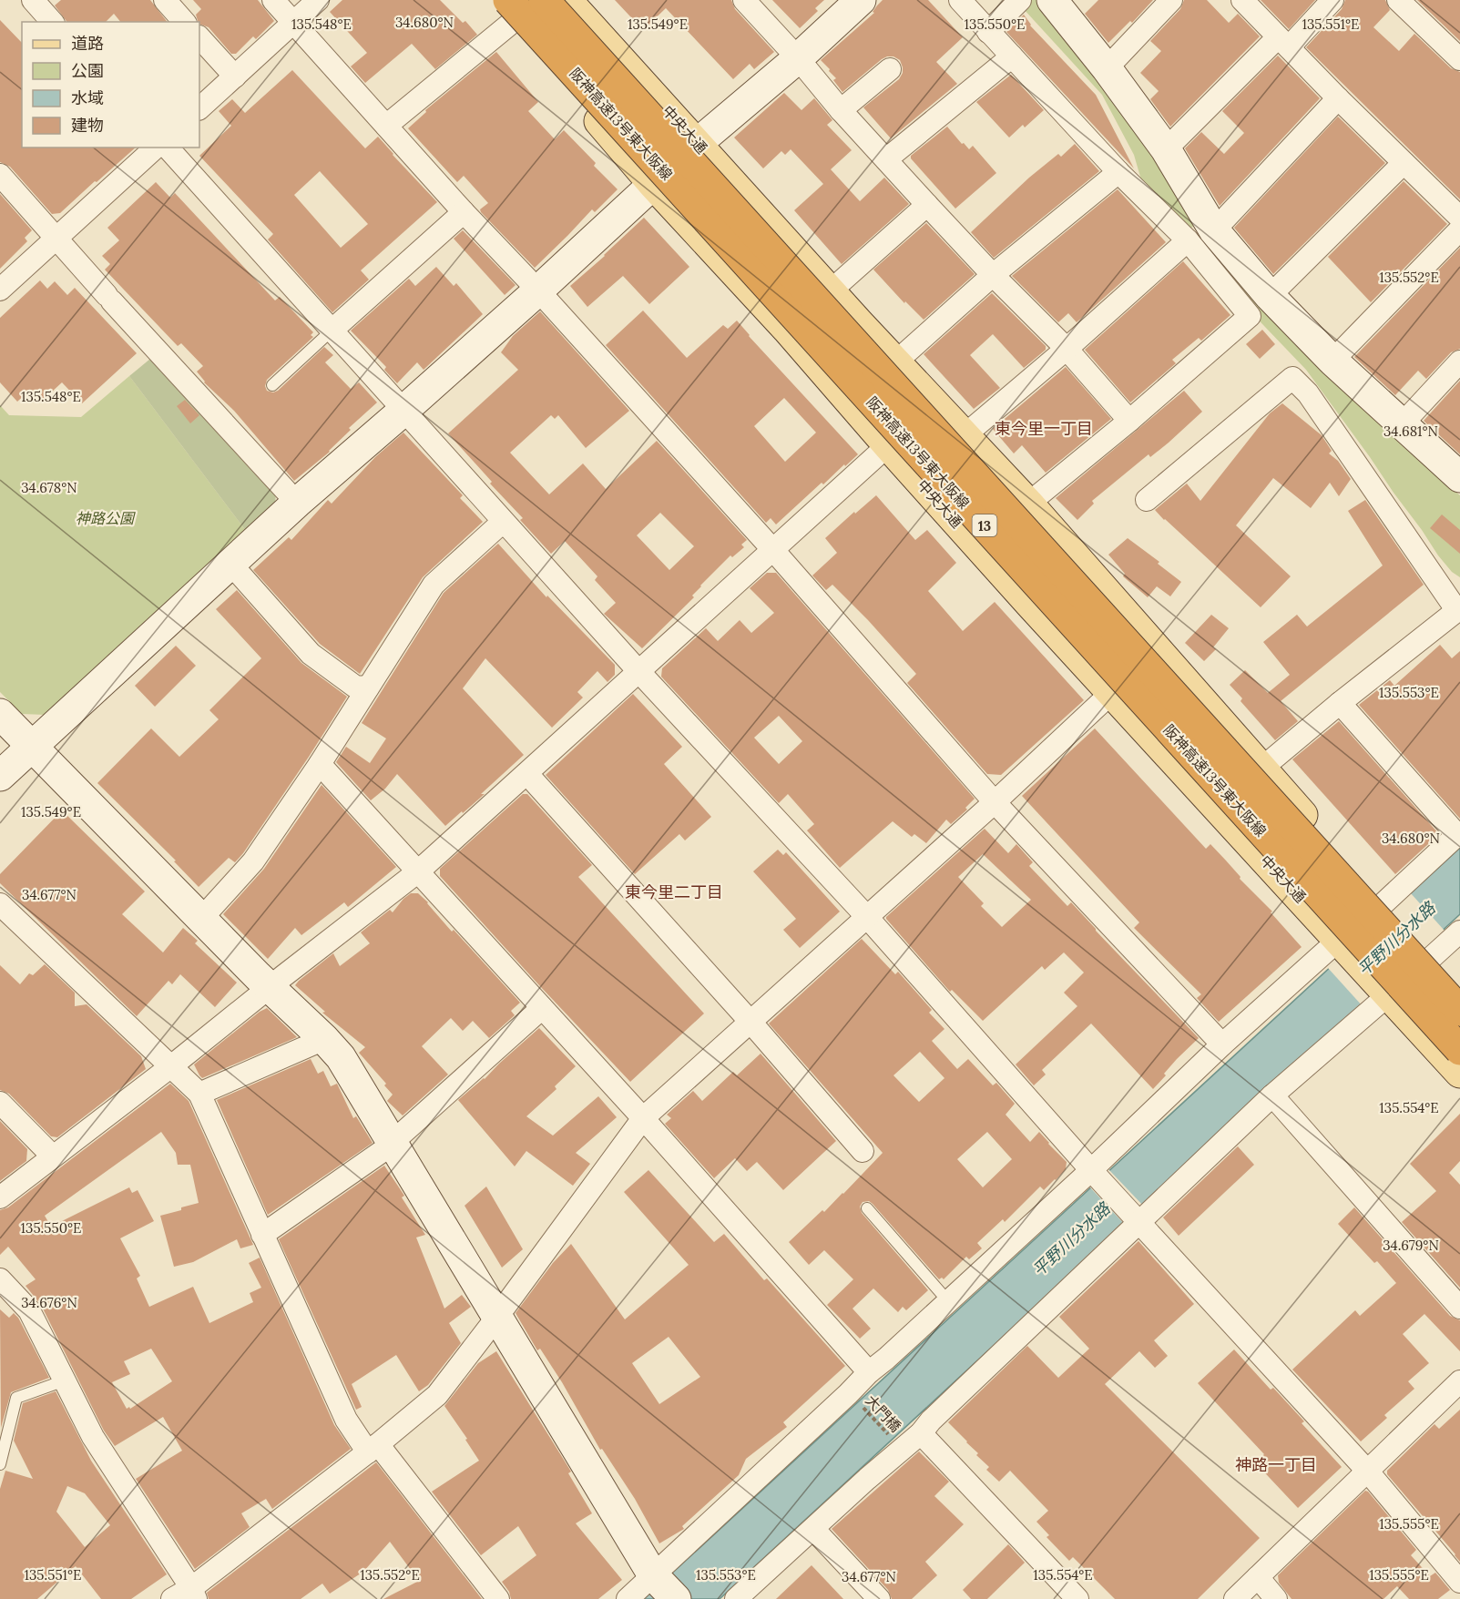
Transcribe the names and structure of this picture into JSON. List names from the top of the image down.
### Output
{
  "streets": {
    "highway": ["阪神高速13号東大阪線", "13"],
    "main road": ["中央大通"],
    "path": ["大門橋"]
  },
  "crossings": [
    ["阪神高速13号東大阪線", "中央大通"]
  ],
  "districts": ["東今里一丁目", "東今里二丁目", "神路一丁目"],
  "water": ["平野川分水路"],
  "parks": ["神路公園"],
  "legend": [
    "道路",
    "公園",
    "水域",
    "建物"
  ],
  "coordinates": [
    "34.680°N",
    "135.548°E",
    "135.550°E",
    "135.551°E",
    "135.549°E",
    "135.552°E",
    "34.681°N",
    "34.678°N",
    "135.553°E",
    "34.677°N",
    "135.554°E",
    "34.679°N",
    "34.676°N",
    "135.555°E"
  ]
}
